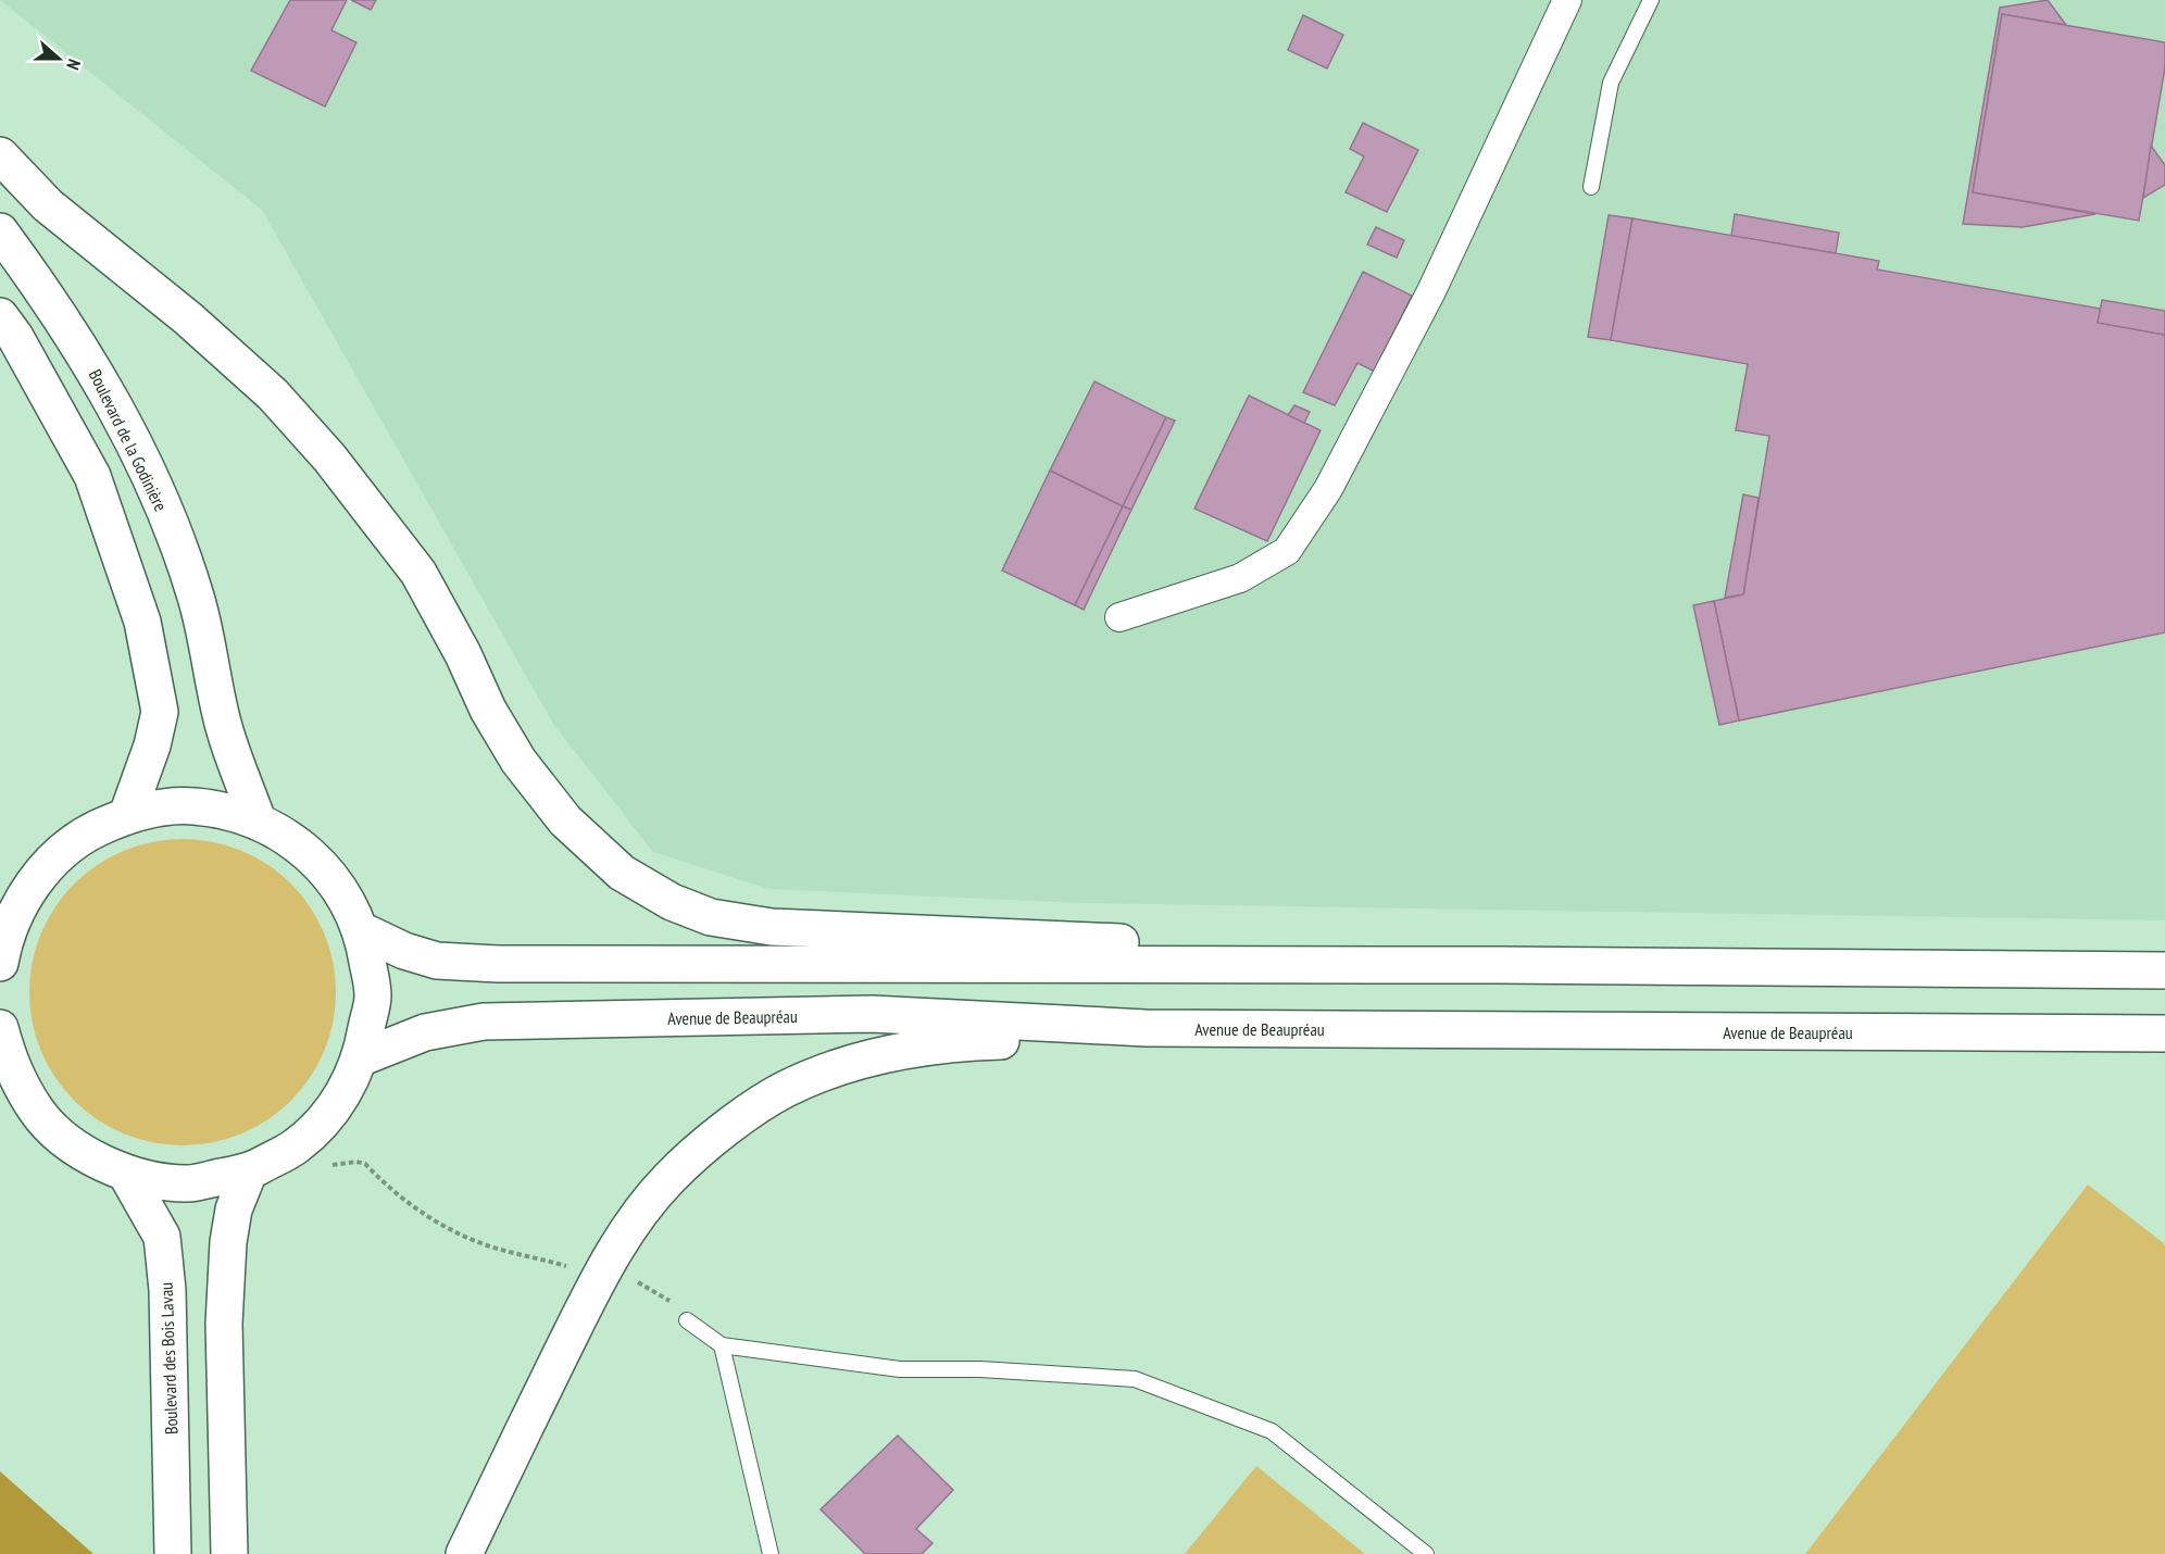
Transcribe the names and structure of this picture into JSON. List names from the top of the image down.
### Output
{
  "streets": {
    "main road": ["Boulevard de la Godinière", "Avenue de Beaupréau", "Boulevard des Bois Lavau"]
  },
  "north": "right"
}
